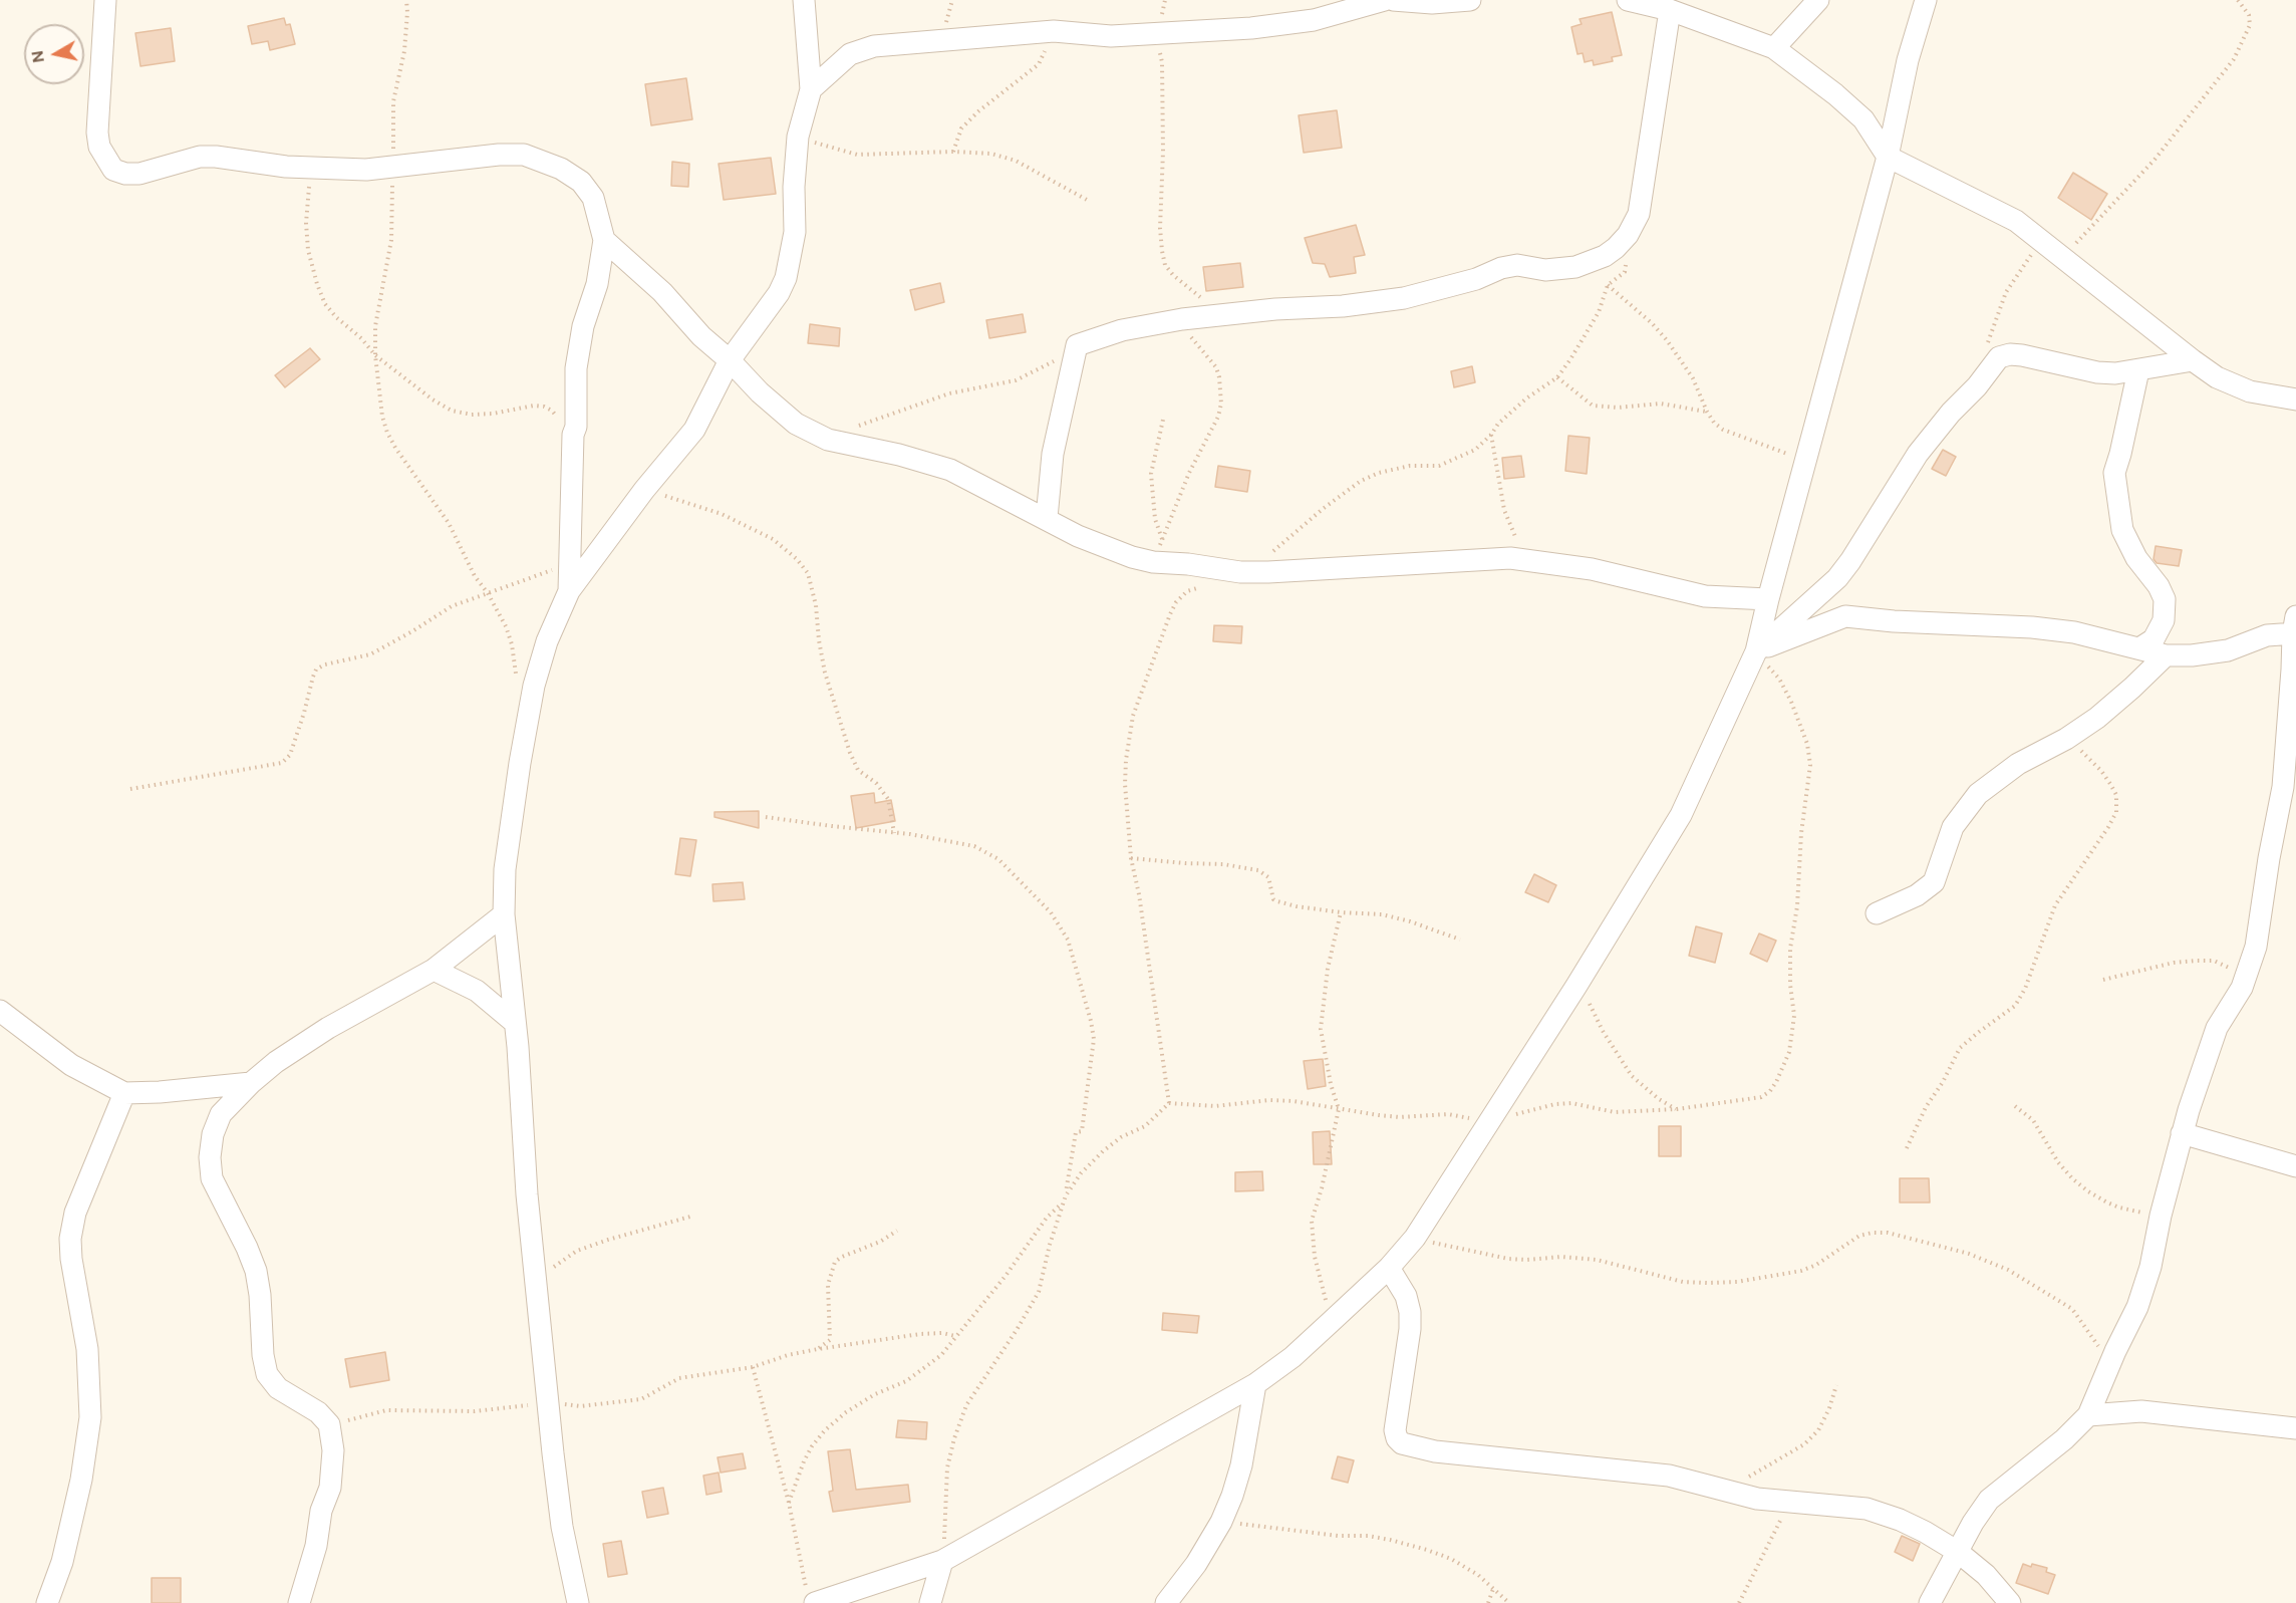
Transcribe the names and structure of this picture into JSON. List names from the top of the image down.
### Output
{
  "north": "left"
}
